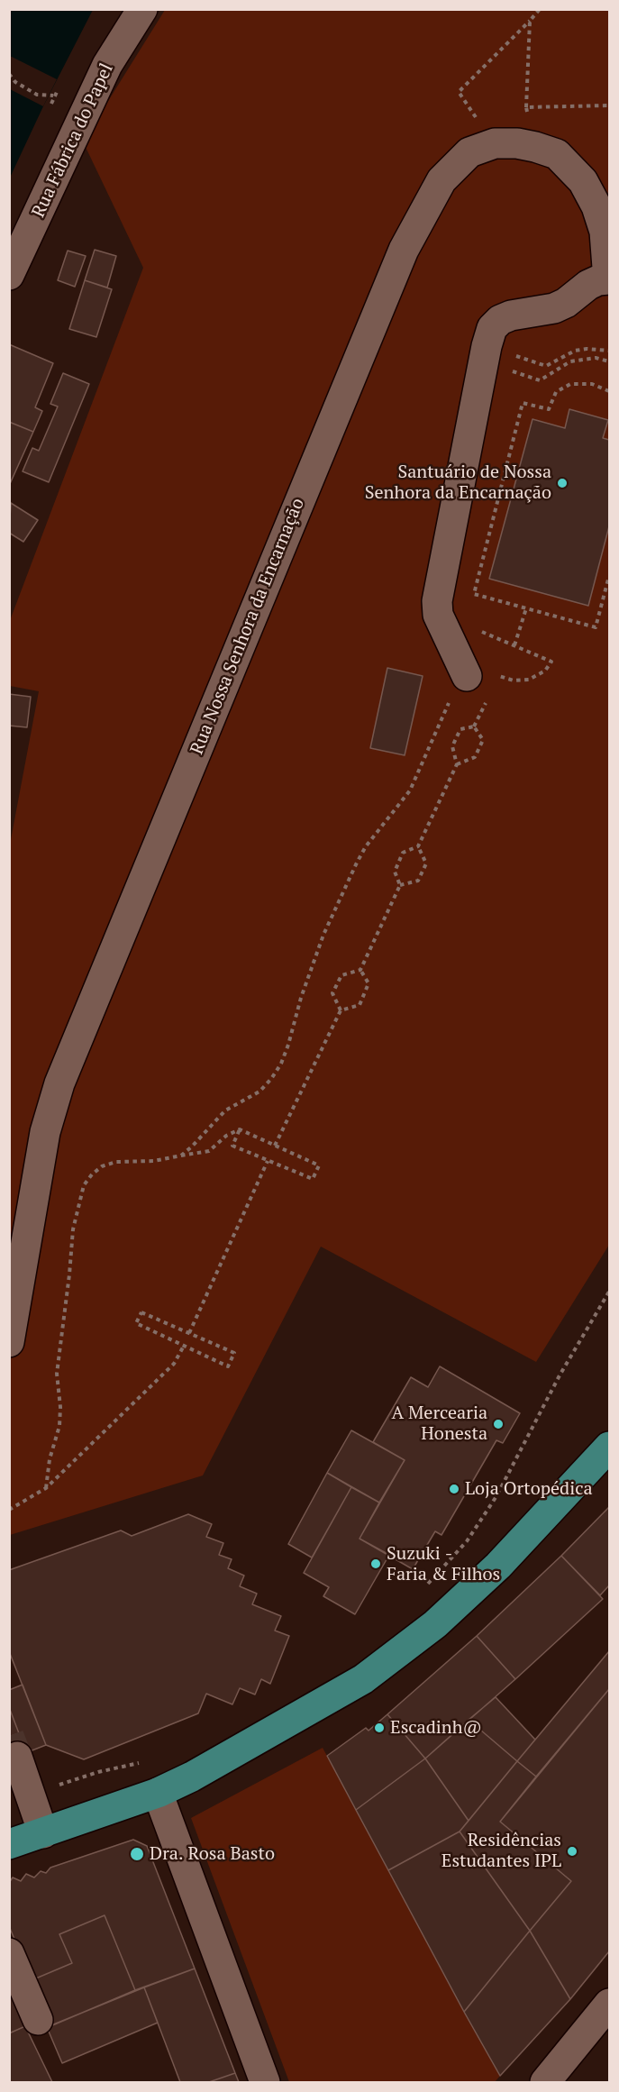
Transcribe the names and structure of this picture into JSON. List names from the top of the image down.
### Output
{
  "streets": {
    "street": ["Rua Fábrica do Papel", "Rua Nossa Senhora da Encarnação"]
  },
  "places": [
    "Santuário de Nossa Senhora da Encarnação",
    "A Mercearia Honesta",
    "Loja Ortopédica",
    "Suzuki - Faria & Filhos",
    "Escadinh@",
    "Residências Estudantes IPL",
    "Dra. Rosa Basto"
  ]
}
